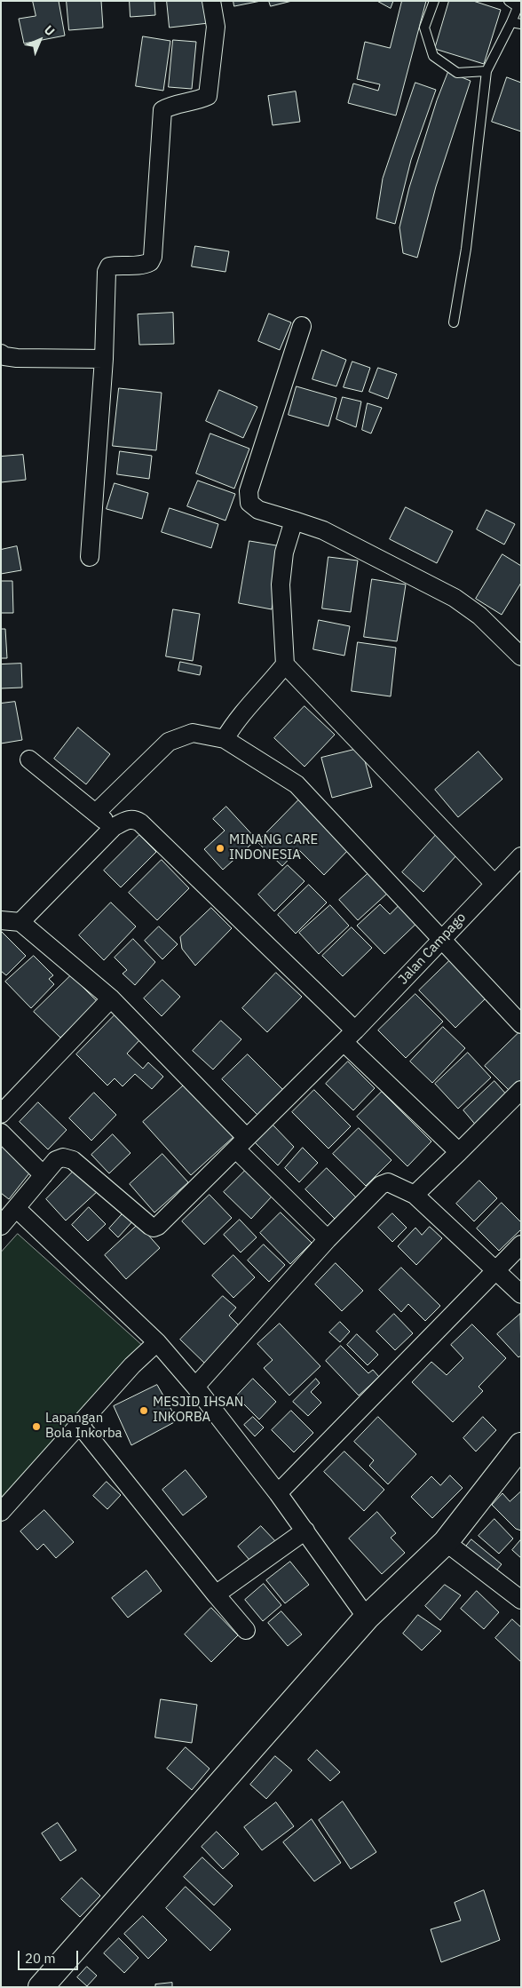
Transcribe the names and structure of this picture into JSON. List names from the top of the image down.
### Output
{
  "streets": {
    "street": ["Jalan Campago"]
  },
  "places": ["MINANG CARE INDONESIA", "MESJID IHSAN INKORBA", "Lapangan Bola Inkorba"],
  "scale_bar": "20 m",
  "north": "top right"
}
